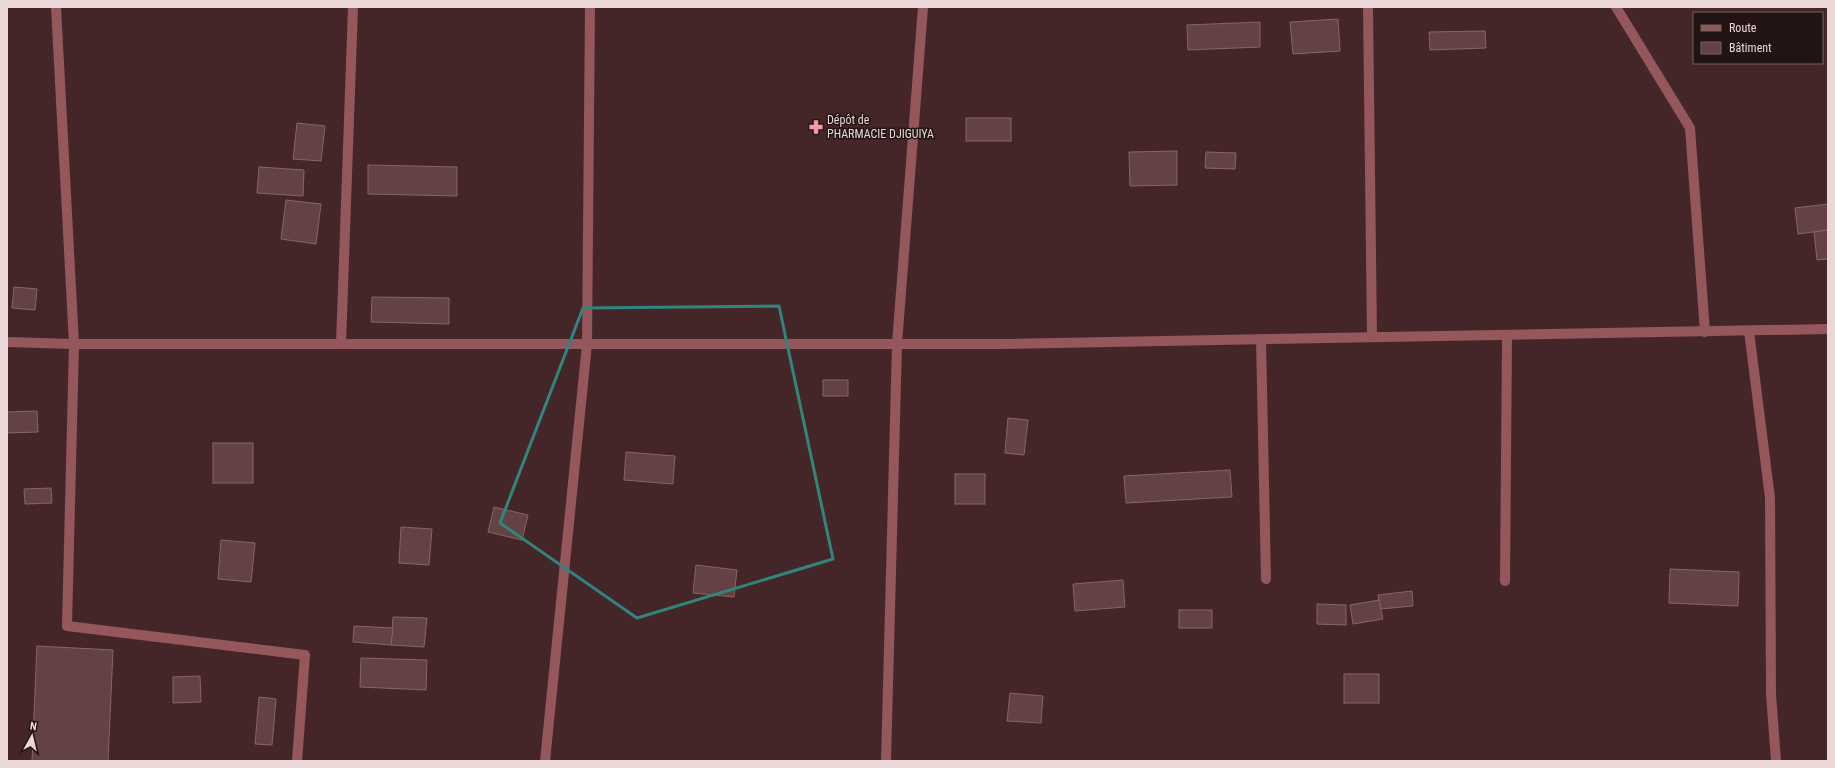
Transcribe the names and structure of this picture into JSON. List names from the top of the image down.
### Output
{
  "places": {
    "pharmacy": ["Dépôt de PHARMACIE DJIGUIYA"]
  },
  "legend": ["Route", "Bâtiment"],
  "north": "top"
}
